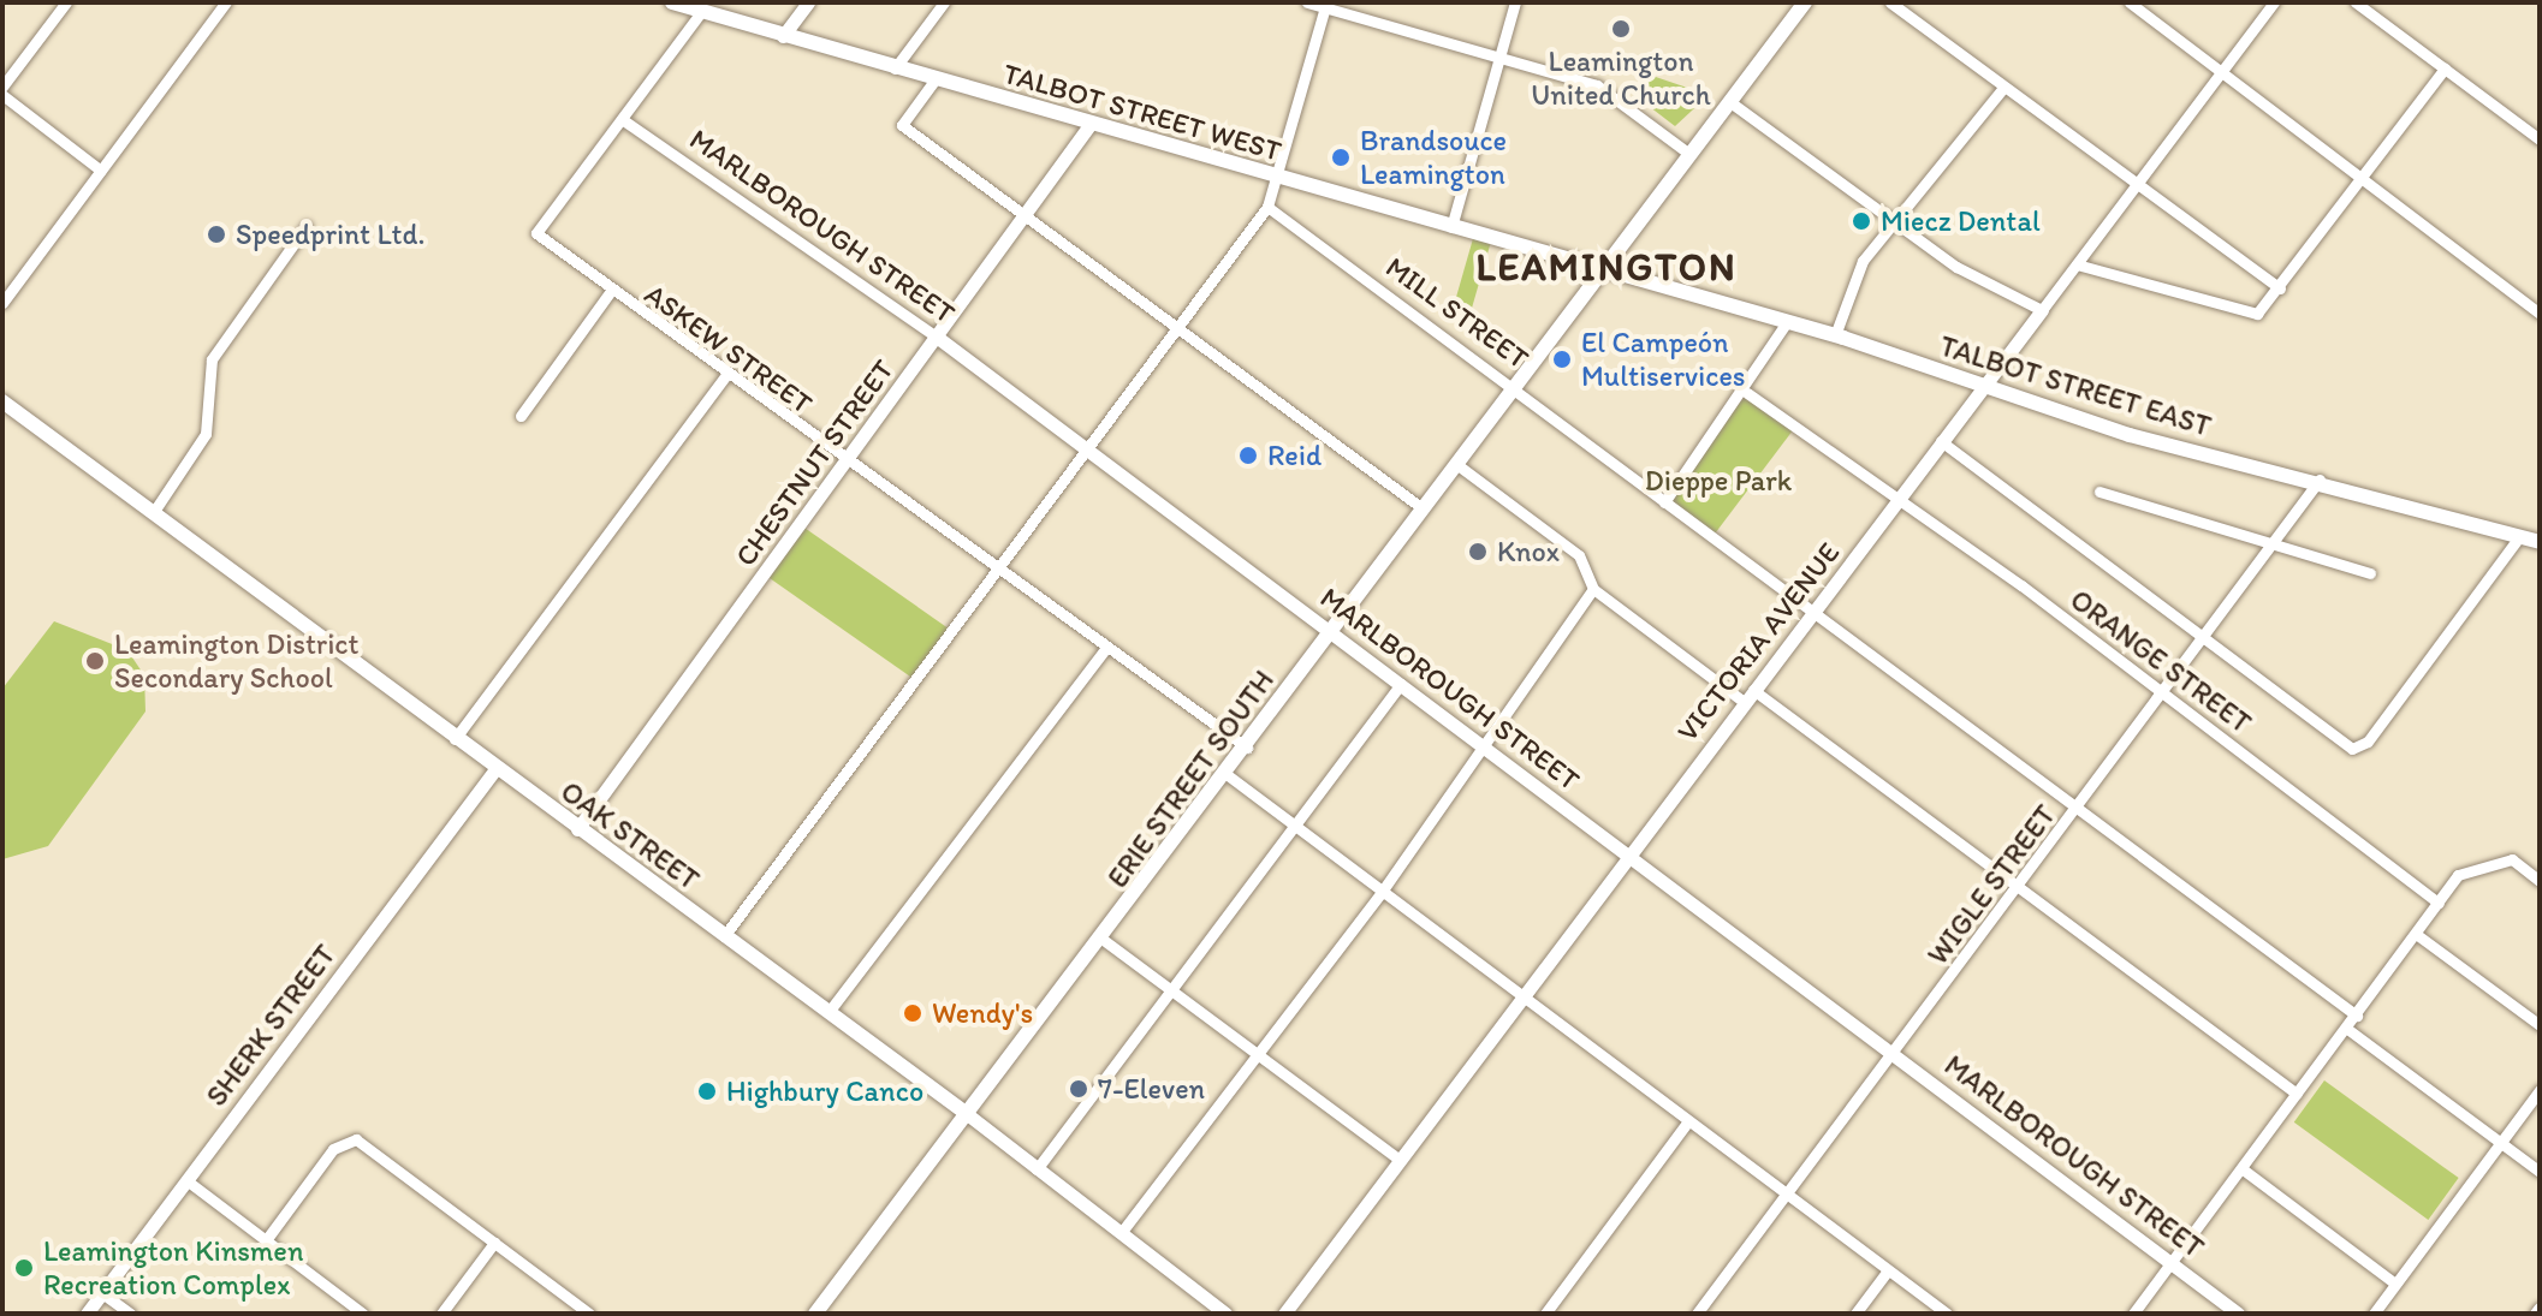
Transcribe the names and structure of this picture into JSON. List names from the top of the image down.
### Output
{
  "streets": {
    "main road": [
      "TALBOT STREET WEST",
      "TALBOT STREET EAST",
      "ERIE STREET SOUTH",
      "OAK STREET"
    ],
    "street": [
      "MARLBOROUGH STREET",
      "MILL STREET",
      "ASKEW STREET",
      "CHESTNUT STREET",
      "VICTORIA AVENUE",
      "ORANGE STREET",
      "WIGLE STREET",
      "SHERK STREET"
    ]
  },
  "crossings": [
    ["TALBOT STREET WEST", "TALBOT STREET EAST"],
    ["TALBOT STREET WEST", "CHESTNUT STREET"],
    ["TALBOT STREET WEST", "ERIE STREET SOUTH"],
    ["MARLBOROUGH STREET", "ASKEW STREET"],
    ["MARLBOROUGH STREET", "CHESTNUT STREET"],
    ["MARLBOROUGH STREET", "VICTORIA AVENUE"],
    ["MARLBOROUGH STREET", "ERIE STREET SOUTH"],
    ["MARLBOROUGH STREET", "WIGLE STREET"],
    ["MILL STREET", "VICTORIA AVENUE"],
    ["MILL STREET", "ERIE STREET SOUTH"],
    ["MILL STREET", "WIGLE STREET"],
    ["ASKEW STREET", "CHESTNUT STREET"],
    ["ASKEW STREET", "ERIE STREET SOUTH"],
    ["TALBOT STREET EAST", "VICTORIA AVENUE"],
    ["TALBOT STREET EAST", "ERIE STREET SOUTH"],
    ["TALBOT STREET EAST", "WIGLE STREET"],
    ["CHESTNUT STREET", "OAK STREET"],
    ["VICTORIA AVENUE", "ORANGE STREET"],
    ["ORANGE STREET", "WIGLE STREET"],
    ["ERIE STREET SOUTH", "OAK STREET"],
    ["OAK STREET", "SHERK STREET"]
  ],
  "districts": ["LEAMINGTON"],
  "parks": ["Dieppe Park"],
  "places": [
    "Leamington United Church",
    "Brandsouce Leamington",
    "Miecz Dental",
    "Speedprint Ltd.",
    "El Campeón Multiservices",
    "Reid",
    "Knox",
    "Leamington District Secondary School",
    "Wendy's",
    "7-Eleven",
    "Highbury Canco",
    "Leamington Kinsmen Recreation Complex"
  ]
}
